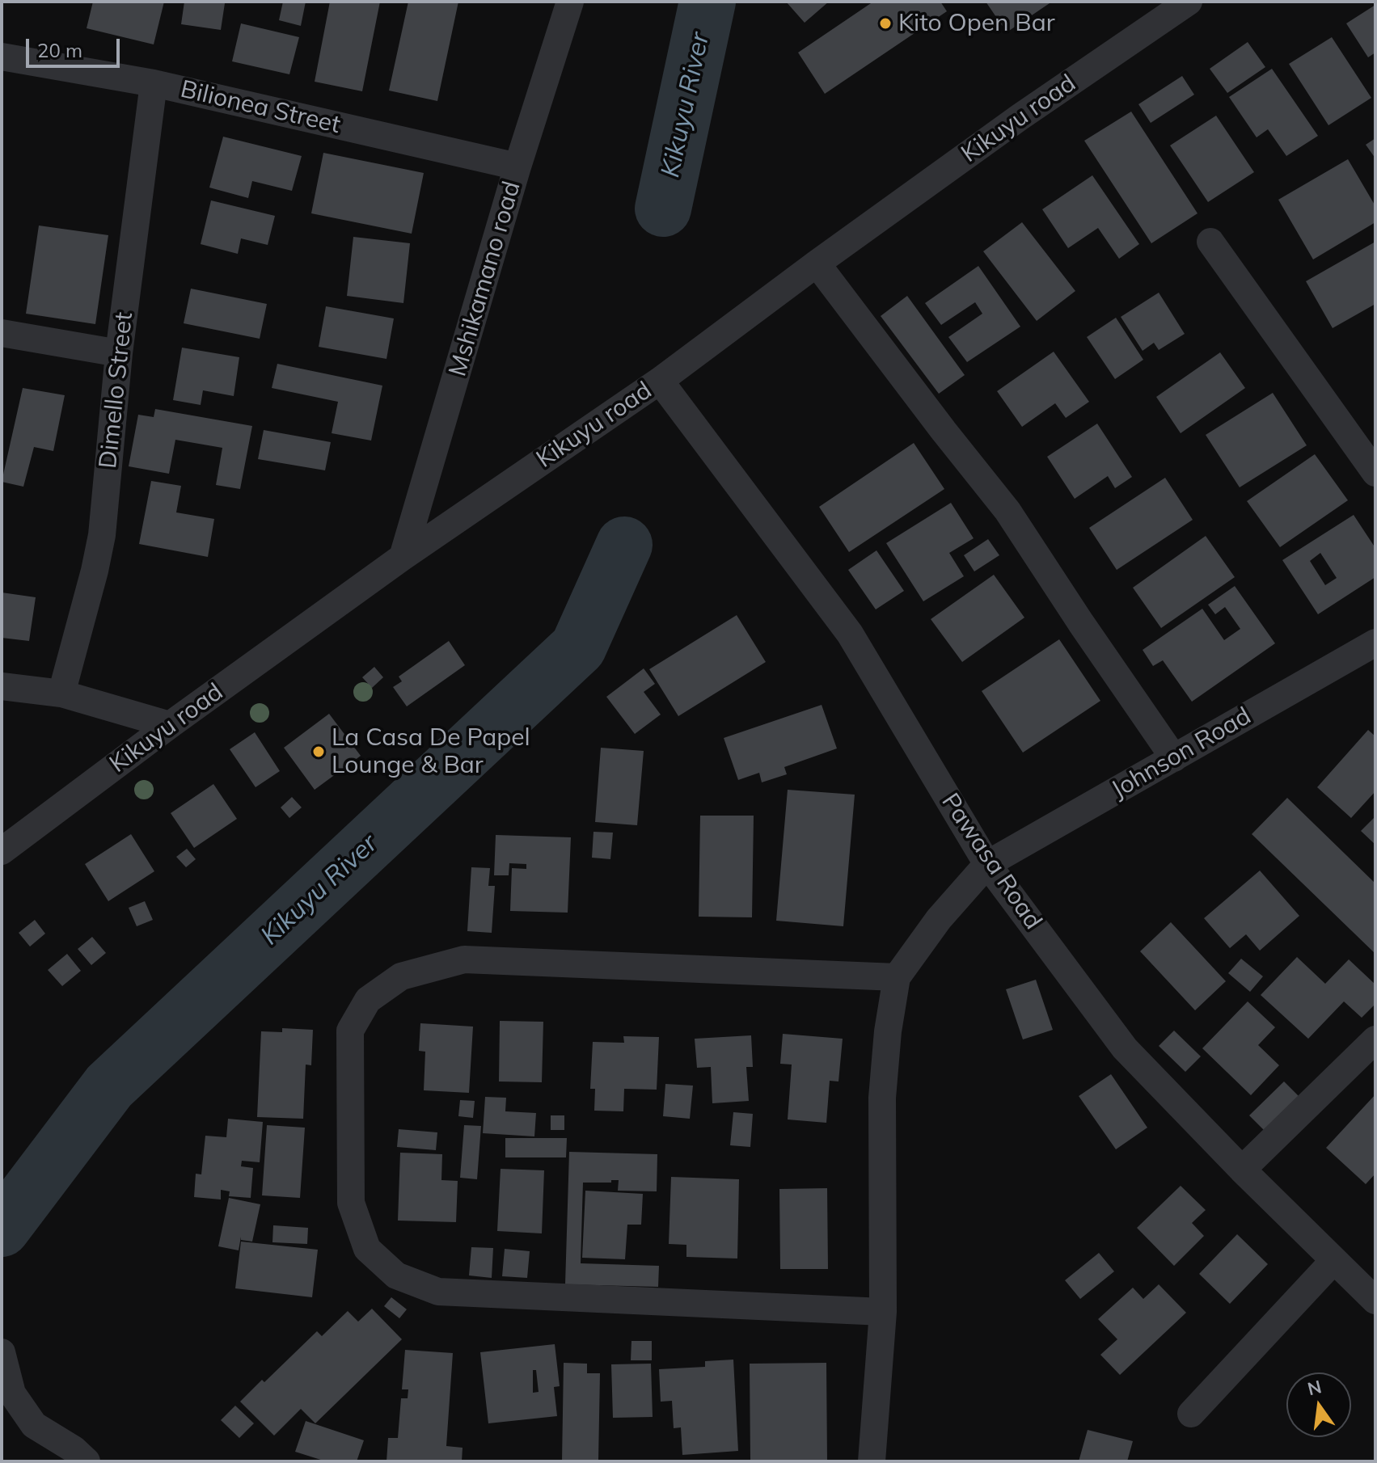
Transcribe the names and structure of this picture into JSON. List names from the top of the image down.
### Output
{
  "streets": {
    "street": [
      "Bilionea Street",
      "Kikuyu road",
      "Mshikamano road",
      "Dimello Street",
      "Johnson Road",
      "Pawasa Road"
    ]
  },
  "crossings": [
    ["Bilionea Street", "Mshikamano road"],
    ["Bilionea Street", "Dimello Street"],
    ["Kikuyu road", "Mshikamano road"],
    ["Kikuyu road", "Pawasa Road"],
    ["Johnson Road", "Pawasa Road"]
  ],
  "water": ["Kikuyu River"],
  "places": ["Kito Open Bar", "La Casa De Papel Lounge & Bar"],
  "scale_bar": "20 m",
  "north": "top"
}
